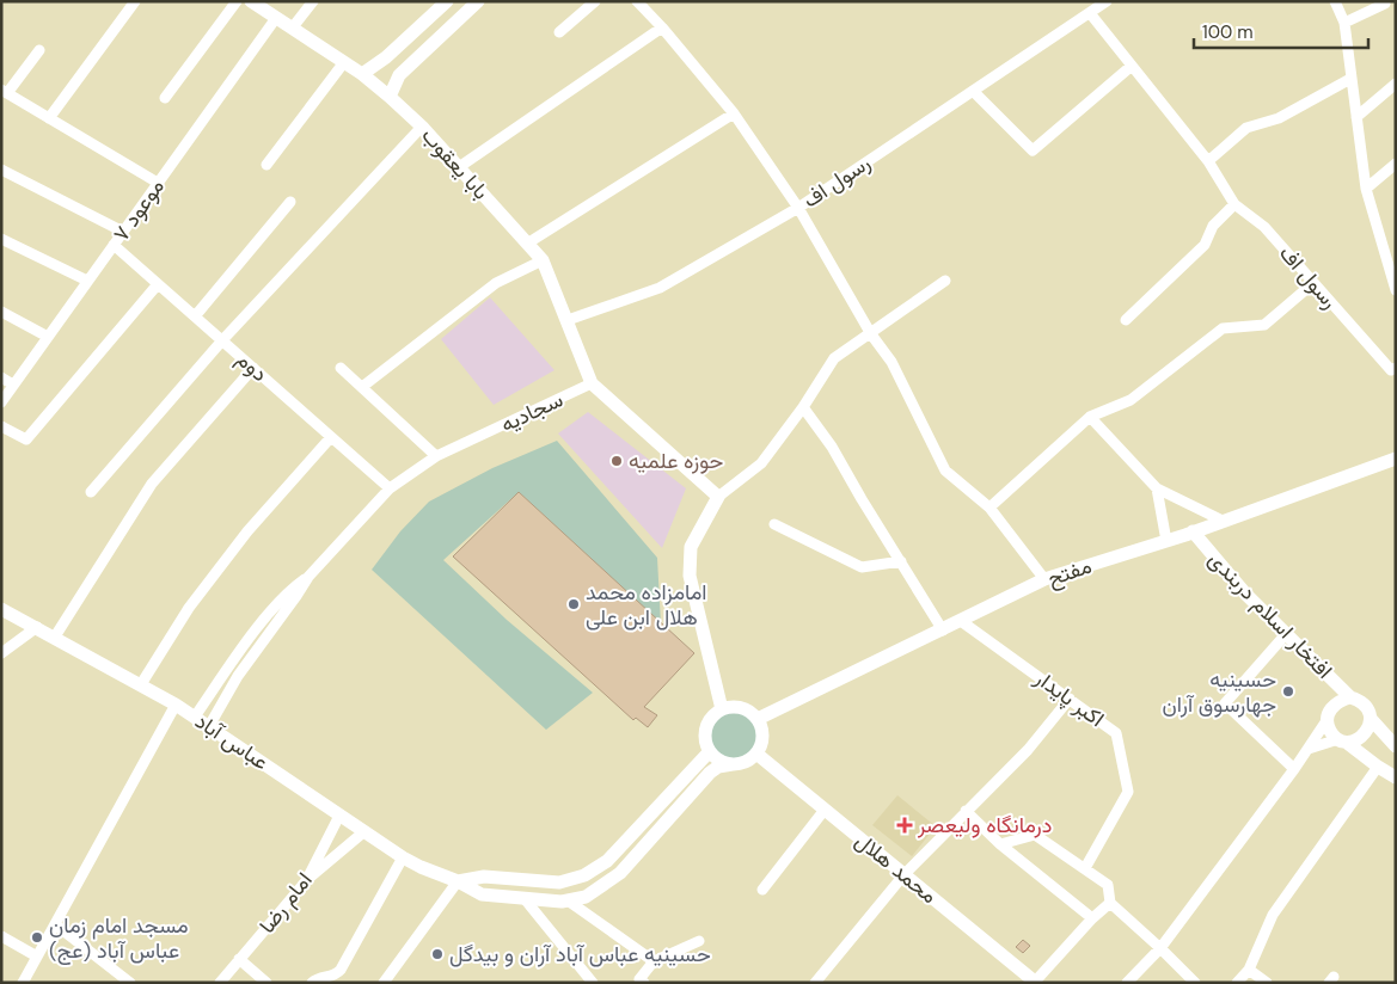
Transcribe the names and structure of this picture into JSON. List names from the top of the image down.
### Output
{
  "streets": {
    "main road": [
      "بابا یعقوب",
      "مفتح",
      "افتخار اسلام دربندی",
      "عباس آباد",
      "محمد هلال"
    ],
    "street": [
      "رسول اف",
      "موعود ۷",
      "دوم",
      "سجادیه",
      "اکبر پایدار",
      "امام رضا"
    ]
  },
  "crossings": [
    ["بابا یعقوب", "رسول اف"],
    ["بابا یعقوب", "موعود ۷"],
    ["بابا یعقوب", "سجادیه"],
    ["موعود ۷", "دوم"],
    ["دوم", "سجادیه"],
    ["سجادیه", "عباس آباد"],
    ["مفتح", "افتخار اسلام دربندی"],
    ["مفتح", "اکبر پایدار"],
    ["مفتح", "عباس آباد"],
    ["مفتح", "محمد هلال"],
    ["عباس آباد", "محمد هلال"],
    ["عباس آباد", "امام رضا"]
  ],
  "places": {
    "other": [
      "حوزه علمیه",
      "امامزاده محمد هلال ابن علی",
      "حسینیه جهارسوق آران",
      "مسجد امام زمان (عج) عباس آباد",
      "حسینیه عباس آباد آران و بیدگل"
    ],
    "health": ["درمانگاه ولیعصر"]
  },
  "scale_bar": "100 m"
}
